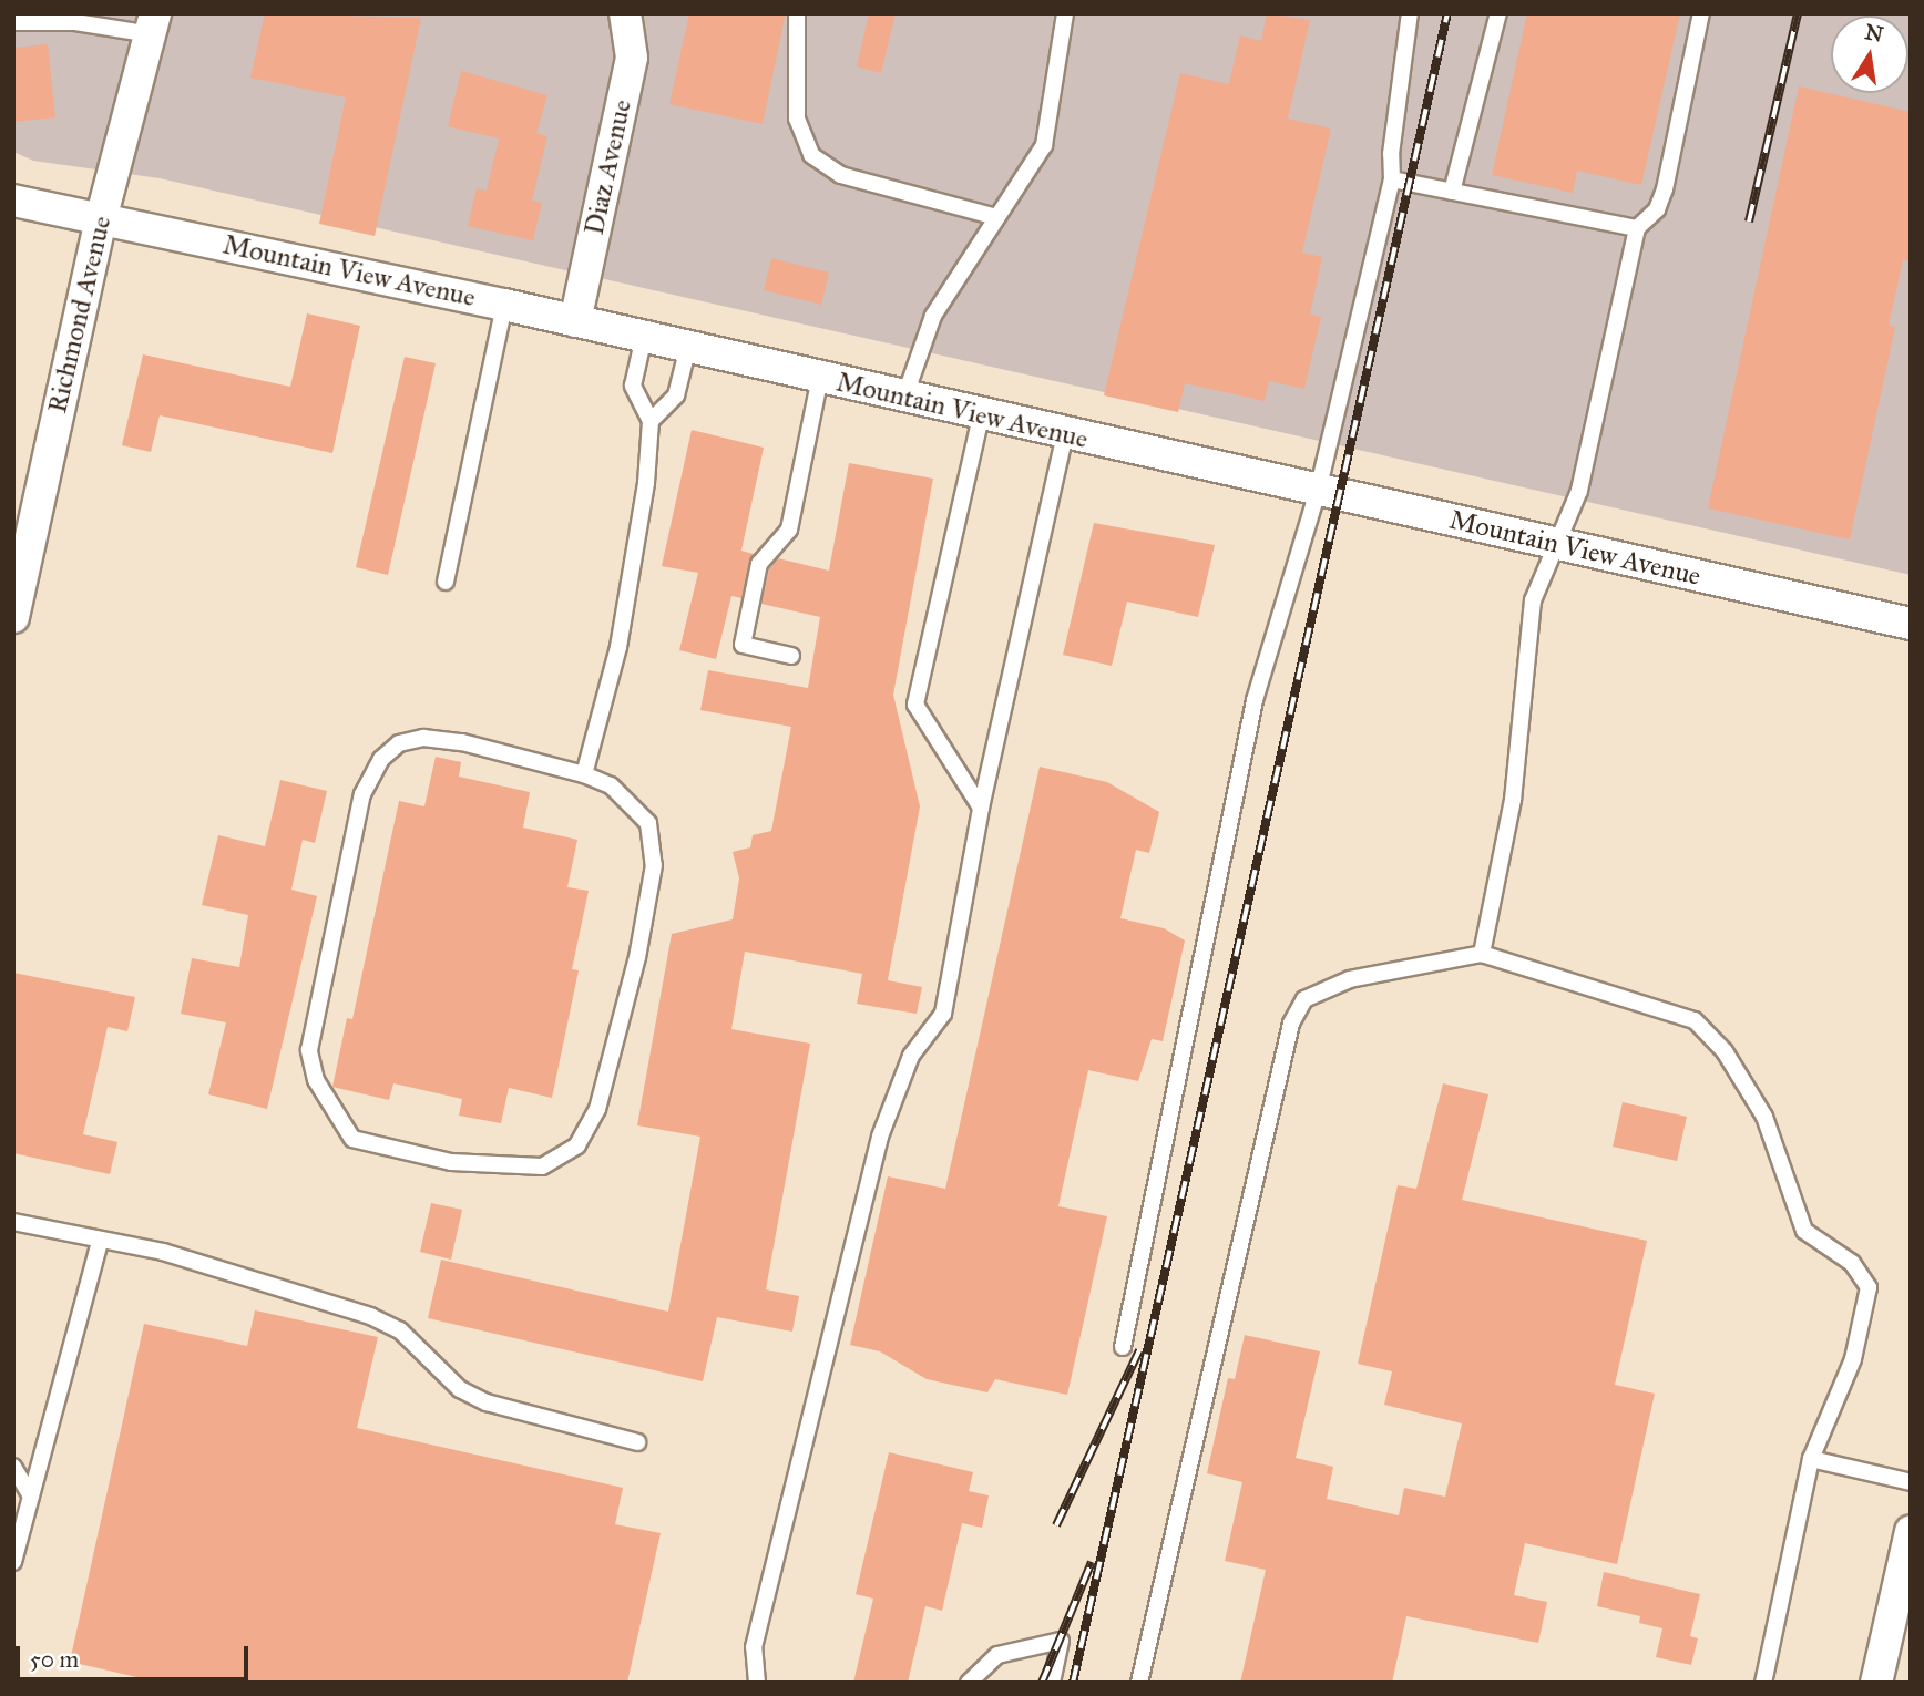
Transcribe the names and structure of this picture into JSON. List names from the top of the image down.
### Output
{
  "streets": {
    "street": ["Diaz Avenue", "Mountain View Avenue", "Richmond Avenue"]
  },
  "crossings": [
    ["Diaz Avenue", "Mountain View Avenue"],
    ["Mountain View Avenue", "Richmond Avenue"]
  ],
  "scale_bar": "50 m",
  "north": "top"
}
